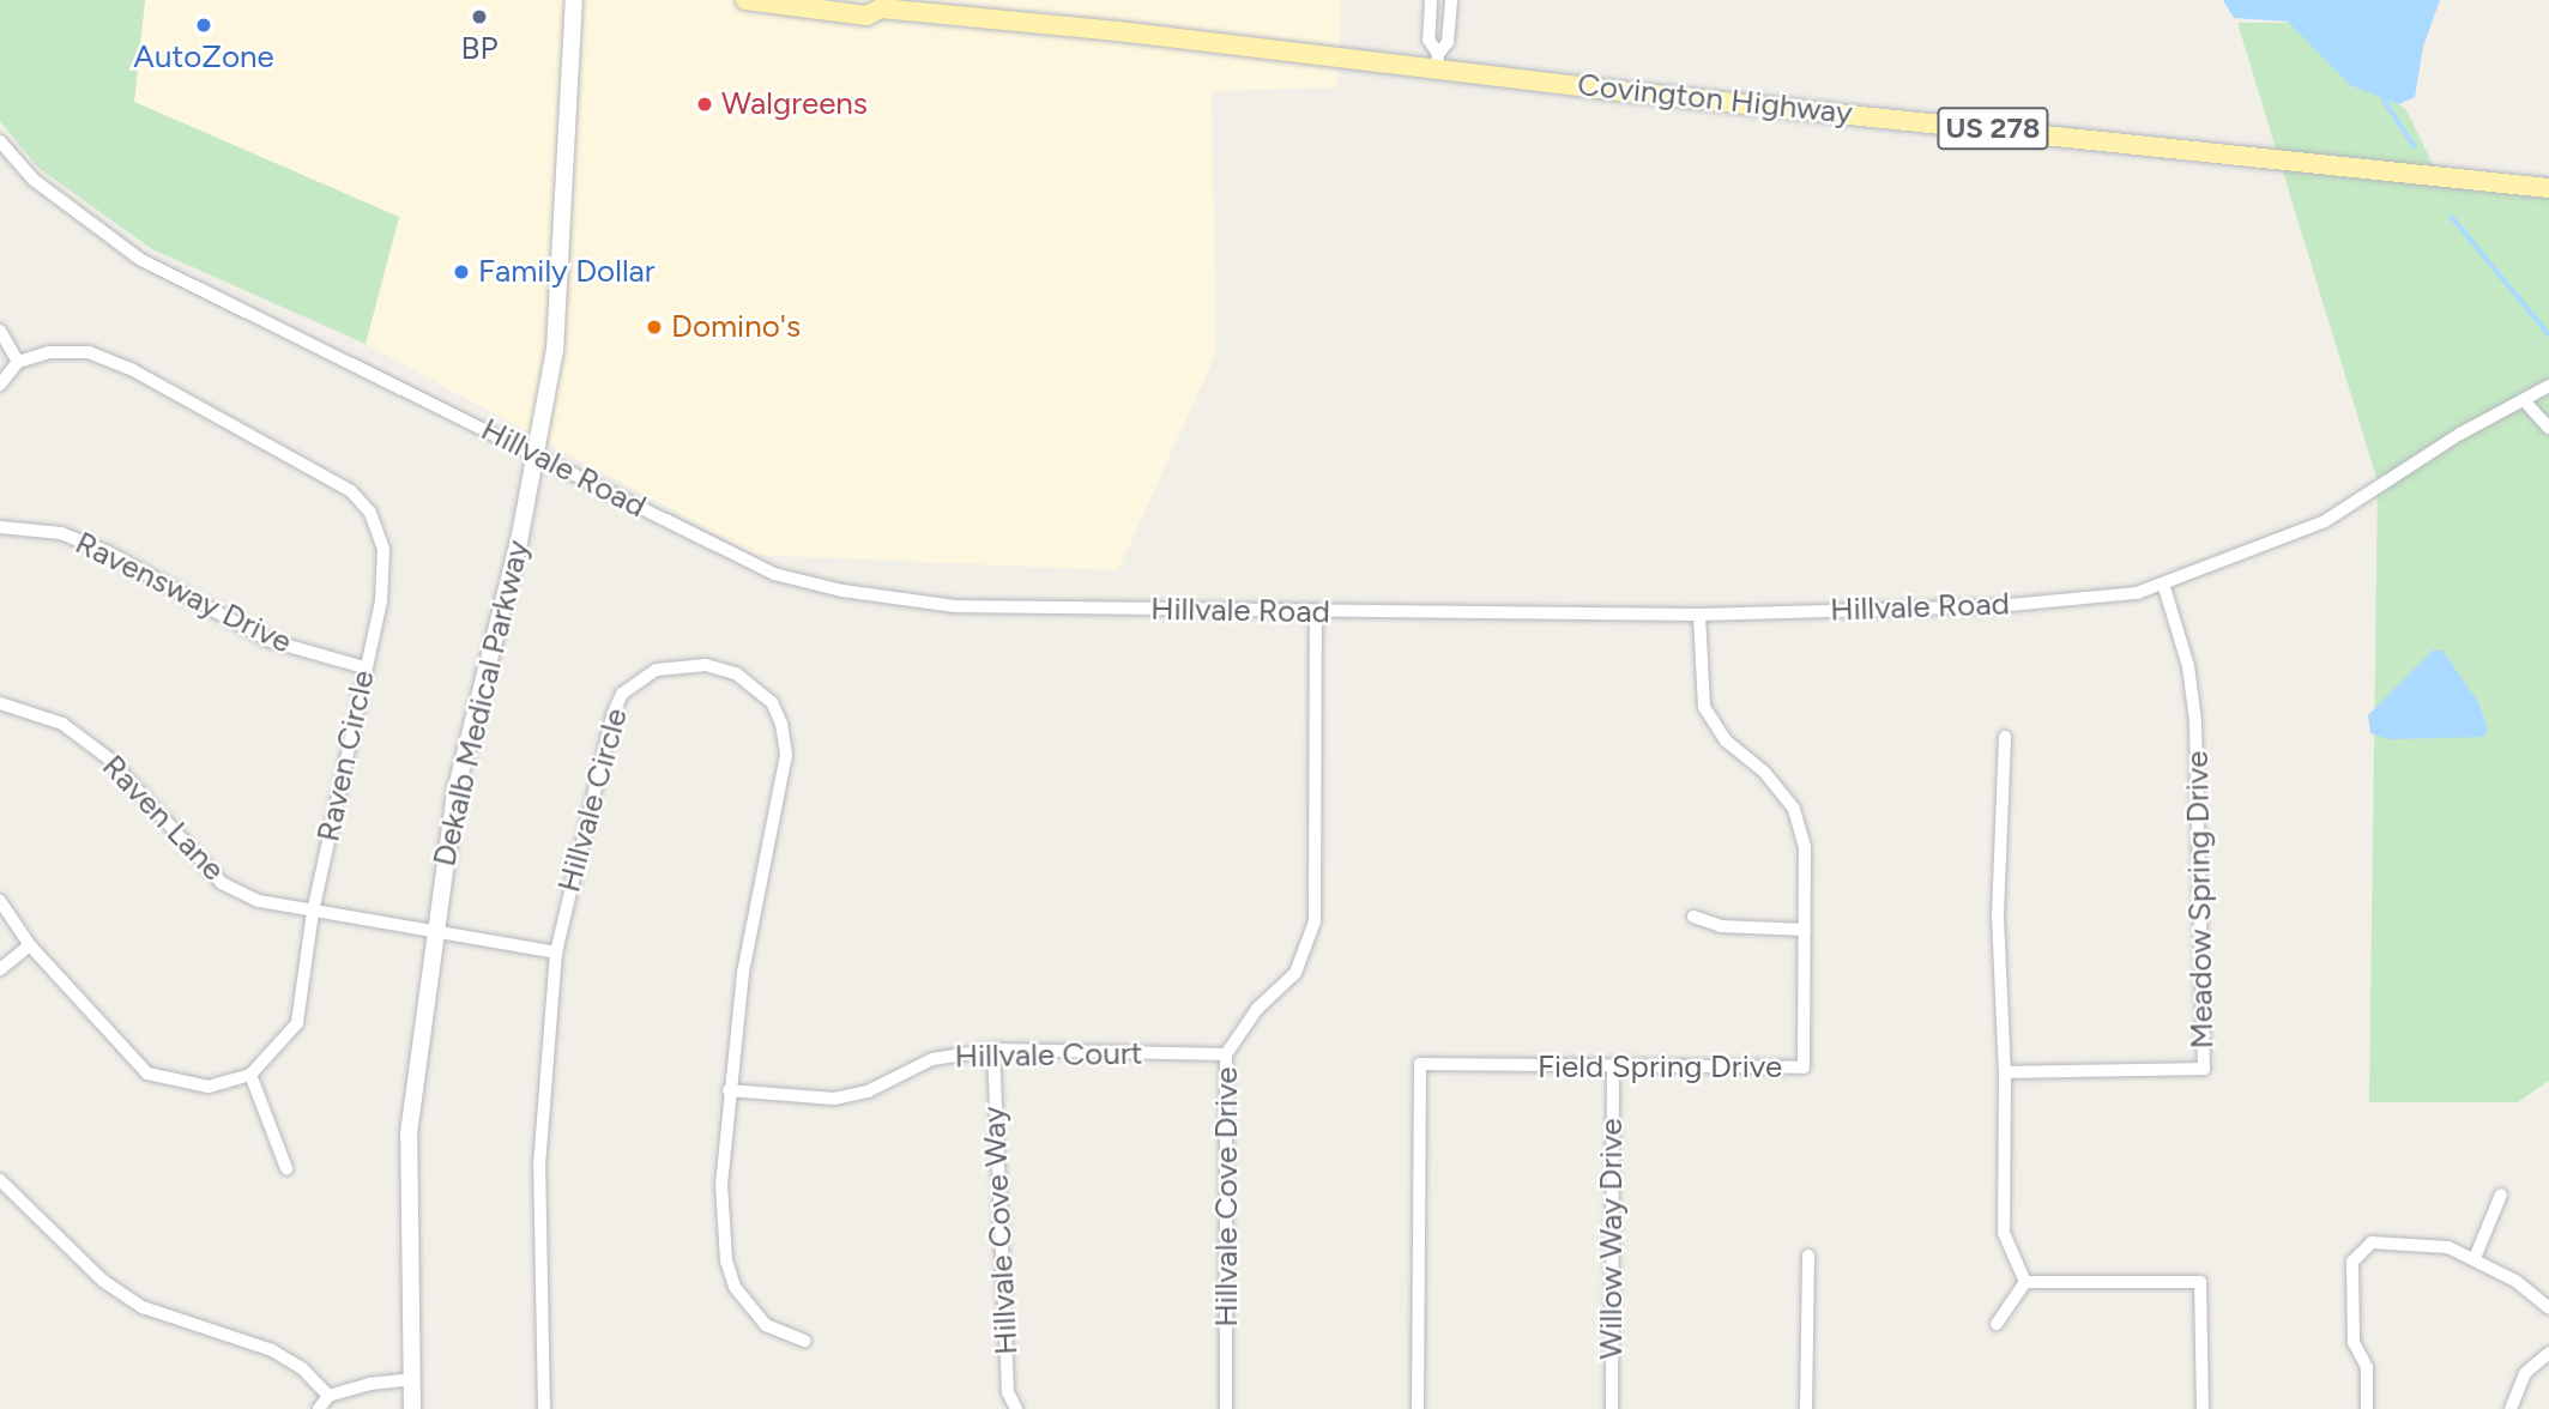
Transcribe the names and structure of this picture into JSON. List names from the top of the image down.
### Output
{
  "streets": {
    "main road": ["Covington Highway", "US 278", "Dekalb Medical Parkway"],
    "street": [
      "Hillvale Road",
      "Ravensway Drive",
      "Raven Circle",
      "Hillvale Circle",
      "Raven Lane",
      "Meadow Spring Drive",
      "Hillvale Court",
      "Field Spring Drive",
      "Hillvale Cove Drive",
      "Hillvale Cove Way",
      "Willow Way Drive"
    ]
  },
  "crossings": [
    ["Hillvale Road", "Dekalb Medical Parkway"],
    ["Hillvale Road", "Meadow Spring Drive"],
    ["Hillvale Road", "Field Spring Drive"],
    ["Hillvale Road", "Hillvale Cove Drive"],
    ["Ravensway Drive", "Raven Circle"],
    ["Dekalb Medical Parkway", "Raven Lane"],
    ["Raven Circle", "Raven Lane"],
    ["Hillvale Circle", "Raven Lane"],
    ["Hillvale Circle", "Hillvale Court"],
    ["Hillvale Court", "Hillvale Cove Drive"],
    ["Hillvale Court", "Hillvale Cove Way"],
    ["Field Spring Drive", "Willow Way Drive"]
  ],
  "places": [
    "BP",
    "AutoZone",
    "Walgreens",
    "Family Dollar",
    "Domino's"
  ]
}
